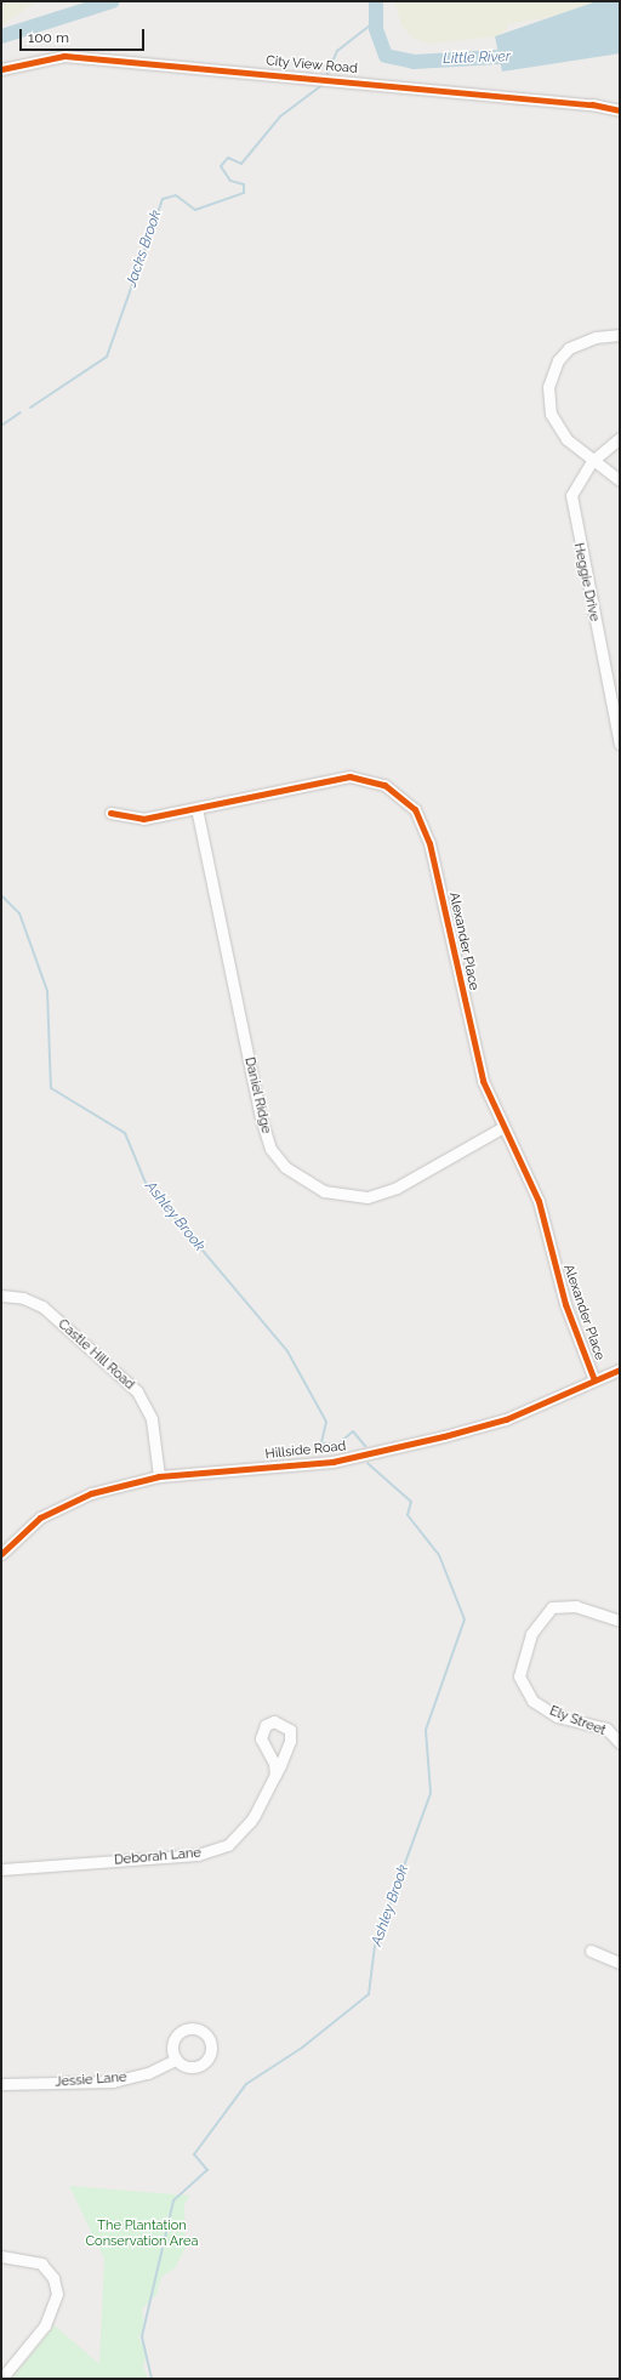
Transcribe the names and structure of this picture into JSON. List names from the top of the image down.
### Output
{
  "streets": {
    "street": [
      "City View Road",
      "Heggie Drive",
      "Alexander Place",
      "Daniel Ridge",
      "Castle Hill Road",
      "Hillside Road",
      "Ely Street",
      "Deborah Lane",
      "Jessie Lane"
    ]
  },
  "crossings": [
    ["Alexander Place", "Daniel Ridge"],
    ["Alexander Place", "Hillside Road"],
    ["Castle Hill Road", "Hillside Road"]
  ],
  "water": ["Little River", "Jacks Brook", "Ashley Brook"],
  "parks": ["The Plantation Conservation Area"],
  "scale_bar": "100 m"
}
